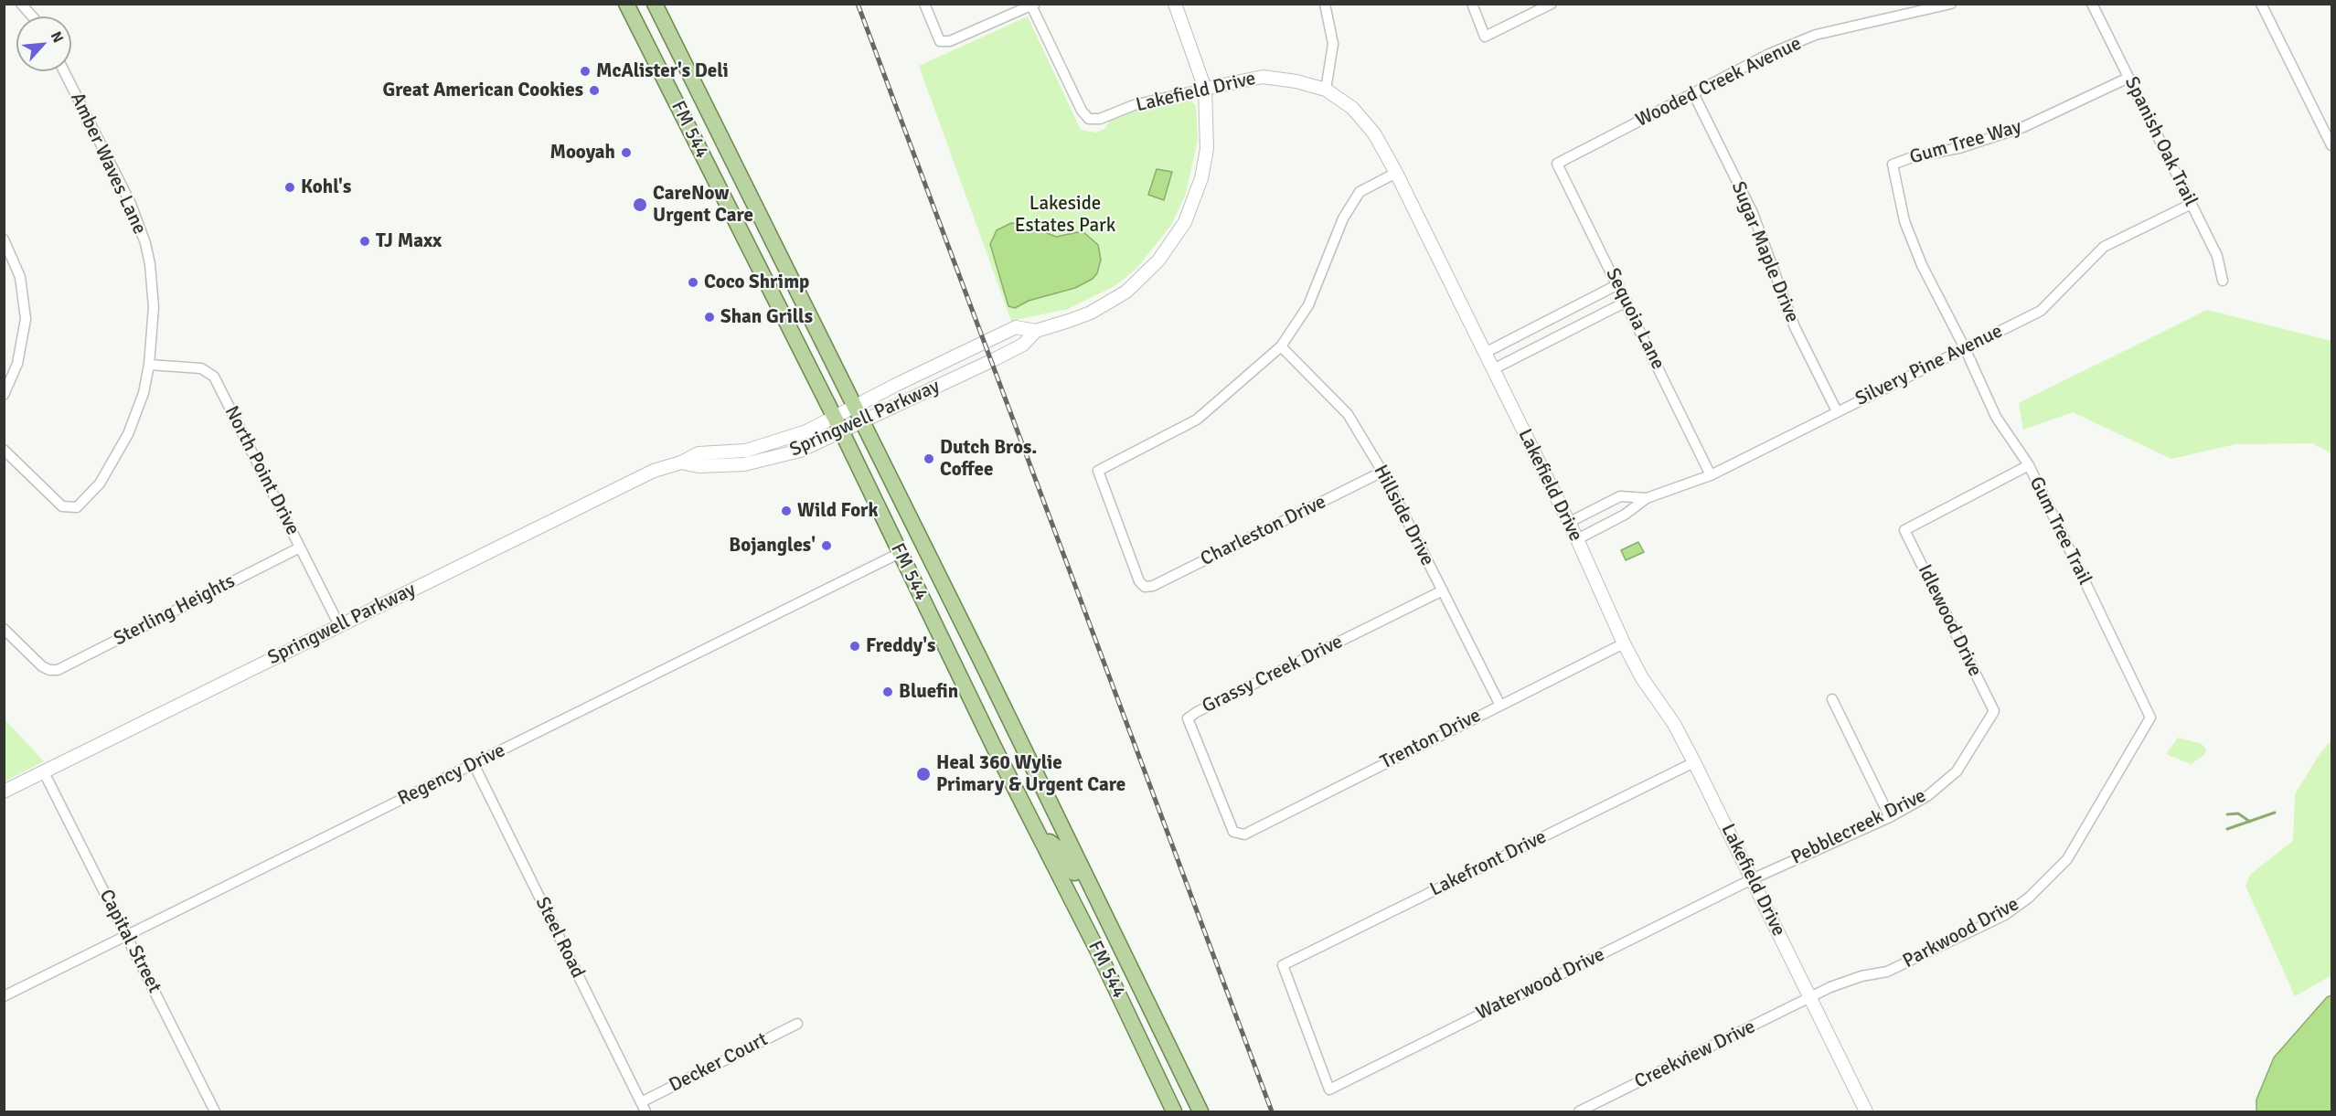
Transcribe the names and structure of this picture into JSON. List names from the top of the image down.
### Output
{
  "streets": {
    "main road": ["FM 544"],
    "street": [
      "Wooded Creek Avenue",
      "Lakefield Drive",
      "Spanish Oak Trail",
      "Gum Tree Way",
      "Amber Waves Lane",
      "Sugar Maple Drive",
      "Sequoia Lane",
      "Silvery Pine Avenue",
      "Springwell Parkway",
      "North Point Drive",
      "Hillside Drive",
      "Charleston Drive",
      "Gum Tree Trail",
      "Sterling Heights",
      "Idlewood Drive",
      "Grassy Creek Drive",
      "Trenton Drive",
      "Regency Drive",
      "Pebblecreek Drive",
      "Lakefront Drive",
      "Parkwood Drive",
      "Steel Road",
      "Capital Street",
      "Waterwood Drive",
      "Creekview Drive",
      "Decker Court"
    ]
  },
  "crossings": [
    ["Wooded Creek Avenue", "Sugar Maple Drive"],
    ["Wooded Creek Avenue", "Sequoia Lane"],
    ["Lakefield Drive", "Silvery Pine Avenue"],
    ["Lakefield Drive", "Springwell Parkway"],
    ["Lakefield Drive", "Trenton Drive"],
    ["Lakefield Drive", "Pebblecreek Drive"],
    ["Lakefield Drive", "Lakefront Drive"],
    ["Lakefield Drive", "Parkwood Drive"],
    ["Lakefield Drive", "Waterwood Drive"],
    ["Lakefield Drive", "Creekview Drive"],
    ["FM 544", "Springwell Parkway"],
    ["FM 544", "Regency Drive"],
    ["Spanish Oak Trail", "Gum Tree Way"],
    ["Spanish Oak Trail", "Silvery Pine Avenue"],
    ["Gum Tree Way", "Silvery Pine Avenue"],
    ["Gum Tree Way", "Gum Tree Trail"],
    ["Amber Waves Lane", "North Point Drive"],
    ["Sugar Maple Drive", "Silvery Pine Avenue"],
    ["Sequoia Lane", "Silvery Pine Avenue"],
    ["Silvery Pine Avenue", "Gum Tree Trail"],
    ["Springwell Parkway", "North Point Drive"],
    ["Springwell Parkway", "Capital Street"],
    ["North Point Drive", "Sterling Heights"],
    ["Hillside Drive", "Charleston Drive"],
    ["Hillside Drive", "Grassy Creek Drive"],
    ["Hillside Drive", "Trenton Drive"],
    ["Gum Tree Trail", "Idlewood Drive"],
    ["Gum Tree Trail", "Parkwood Drive"],
    ["Idlewood Drive", "Pebblecreek Drive"],
    ["Grassy Creek Drive", "Trenton Drive"],
    ["Regency Drive", "Steel Road"],
    ["Regency Drive", "Capital Street"],
    ["Pebblecreek Drive", "Waterwood Drive"],
    ["Lakefront Drive", "Waterwood Drive"],
    ["Parkwood Drive", "Creekview Drive"],
    ["Steel Road", "Decker Court"]
  ],
  "parks": ["Lakeside Estates Park"],
  "places": [
    "McAlister's Deli",
    "Great American Cookies",
    "Mooyah",
    "Kohl's",
    "CareNow Urgent Care",
    "TJ Maxx",
    "Coco Shrimp",
    "Shan Grills",
    "Dutch Bros. Coffee",
    "Wild Fork",
    "Bojangles'",
    "Freddy's",
    "Bluefin",
    "Heal 360 Wylie Primary & Urgent Care"
  ],
  "north": "top right"
}
